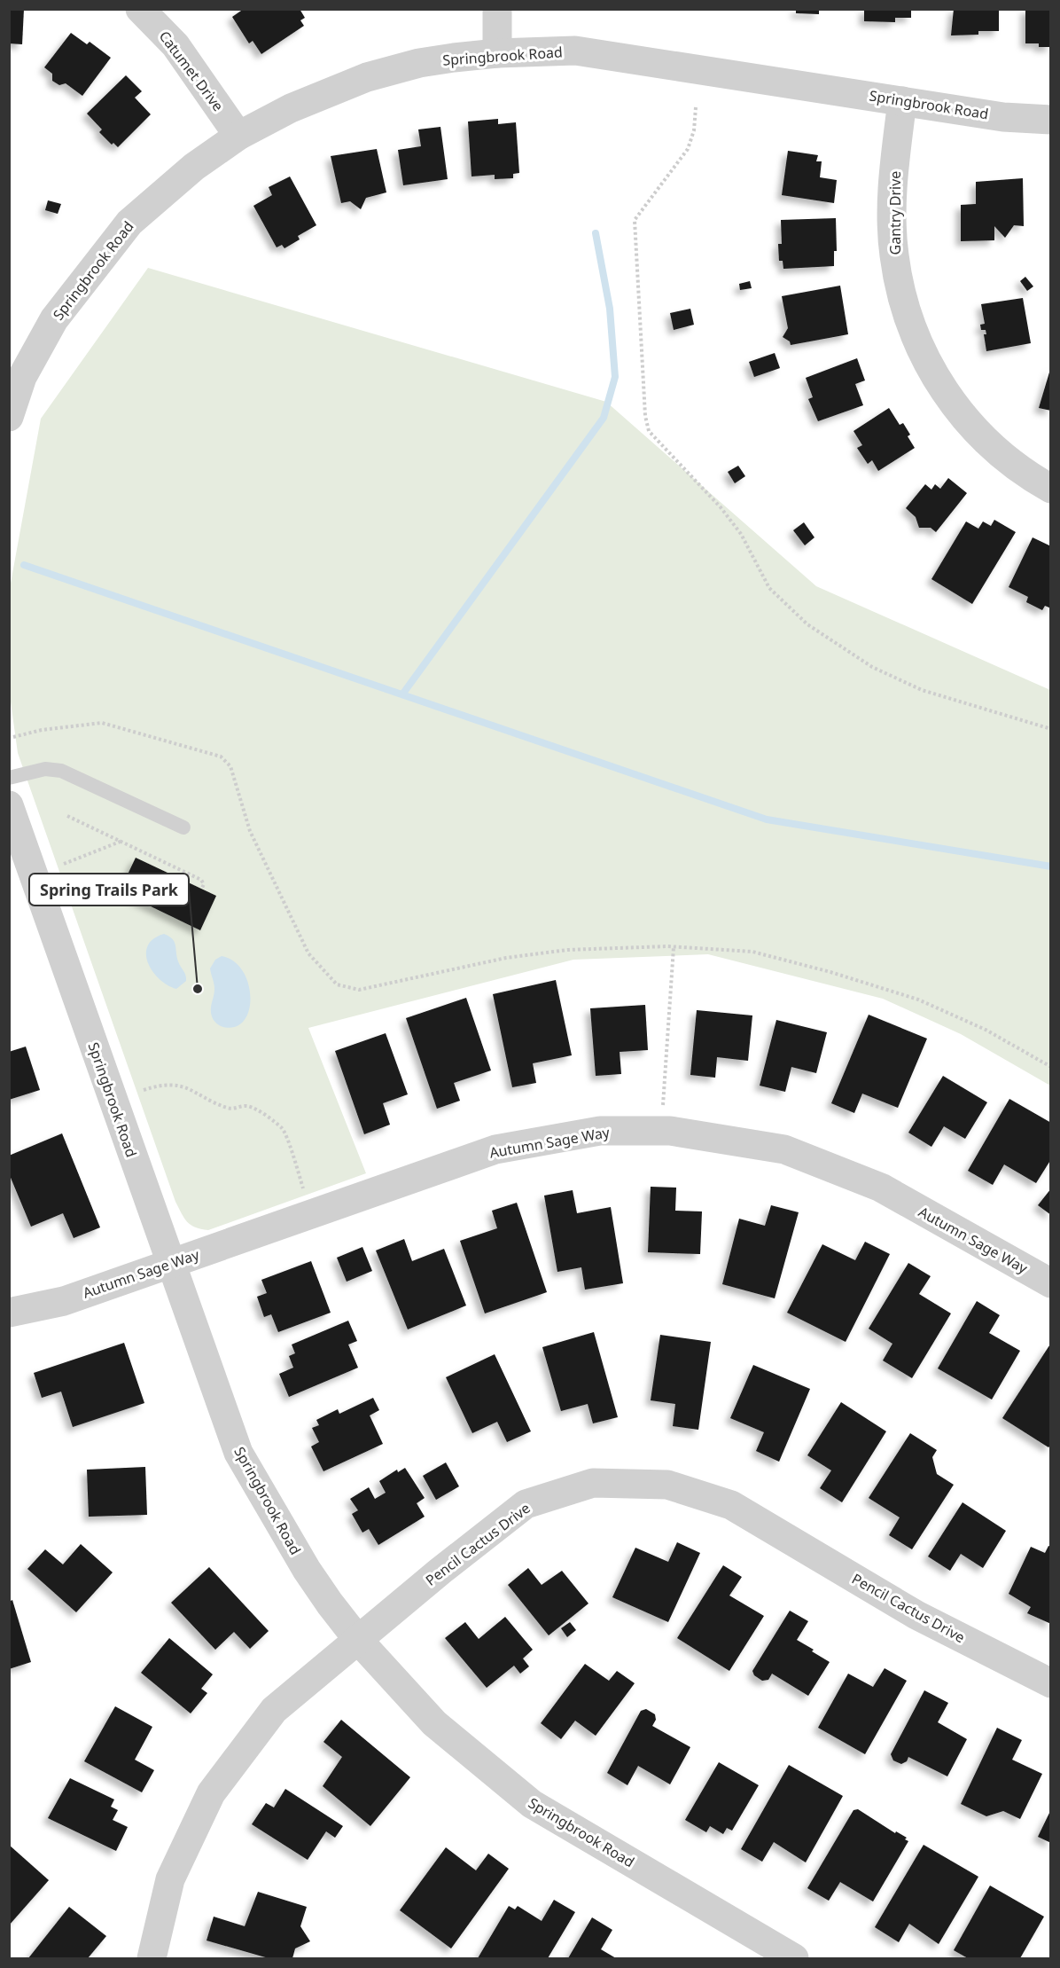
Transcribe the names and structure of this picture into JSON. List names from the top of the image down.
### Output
{
  "streets": {
    "street": [
      "Springbrook Road",
      "Catumet Drive",
      "Gantry Drive",
      "Autumn Sage Way",
      "Pencil Cactus Drive"
    ]
  },
  "crossings": [
    ["Springbrook Road", "Catumet Drive"],
    ["Springbrook Road", "Gantry Drive"],
    ["Springbrook Road", "Autumn Sage Way"],
    ["Springbrook Road", "Pencil Cactus Drive"]
  ],
  "places": ["Spring Trails Park"]
}
